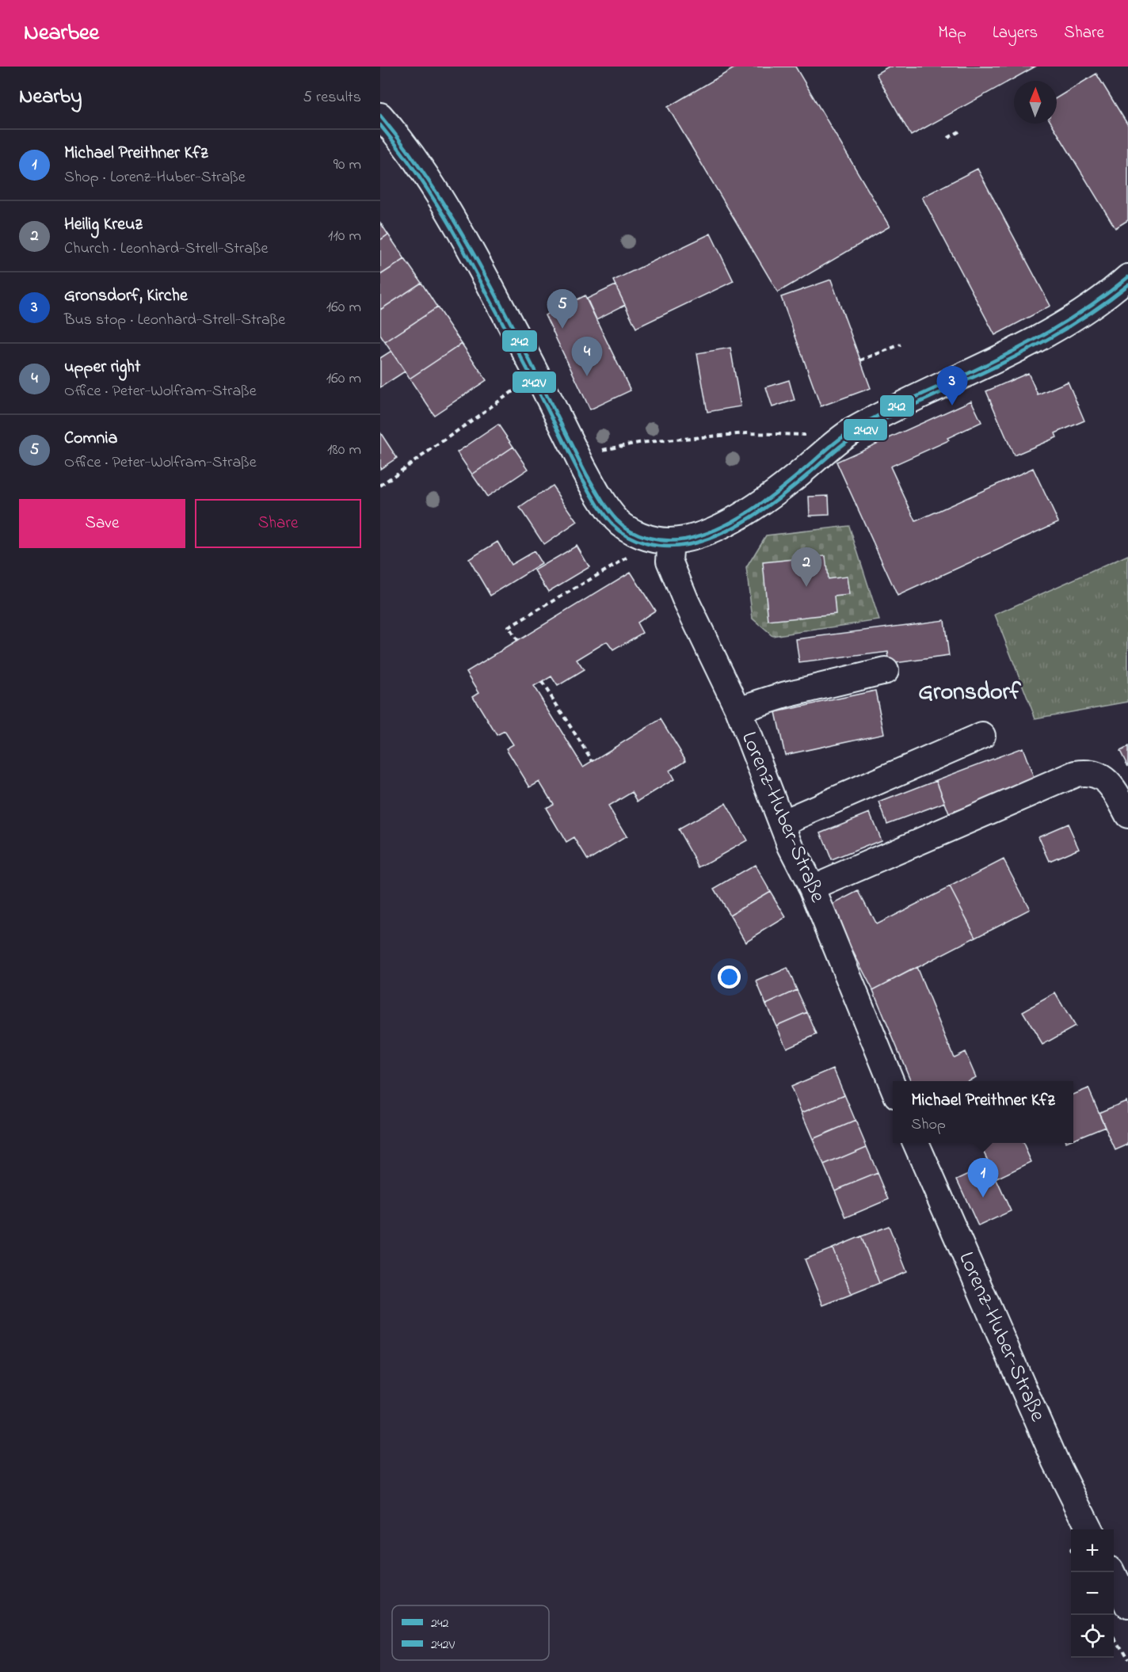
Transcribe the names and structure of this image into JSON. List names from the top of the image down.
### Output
{
  "streets": {
    "street": ["Lorenz-Huber-Straße"]
  },
  "districts": ["Gronsdorf"],
  "lines": ["transit line 242", "transit line 242V"],
  "legend": ["242", "242V"],
  "north": "top",
  "page": {
    "header": "Nearbee",
    "nav": ["Map", "Layers", "Share"],
    "heading": ["Nearby", "5 results"],
    "list": [
      {
        "mark": "1",
        "name": "Michael Preithner Kfz",
        "note": "Shop · Lorenz-Huber-Straße",
        "value": "90 m"
      },
      {
        "mark": "2",
        "name": "Heilig Kreuz",
        "note": "Church · Leonhard-Strell-Straße",
        "value": "110 m"
      },
      {
        "mark": "3",
        "name": "Gronsdorf, Kirche",
        "note": "Bus stop · Leonhard-Strell-Straße",
        "value": "160 m"
      },
      {
        "mark": "4",
        "name": "upper right",
        "note": "Office · Peter-Wolfram-Straße",
        "value": "160 m"
      },
      {
        "mark": "5",
        "name": "Comnia",
        "note": "Office · Peter-Wolfram-Straße",
        "value": "180 m"
      }
    ],
    "pins": [
      "5",
      "4",
      "3",
      "2",
      "1"
    ],
    "buttons": ["Save", "Share"],
    "popup": ["Michael Preithner Kfz", "Shop"],
    "map_buttons": ["+", "−"]
  }
}
